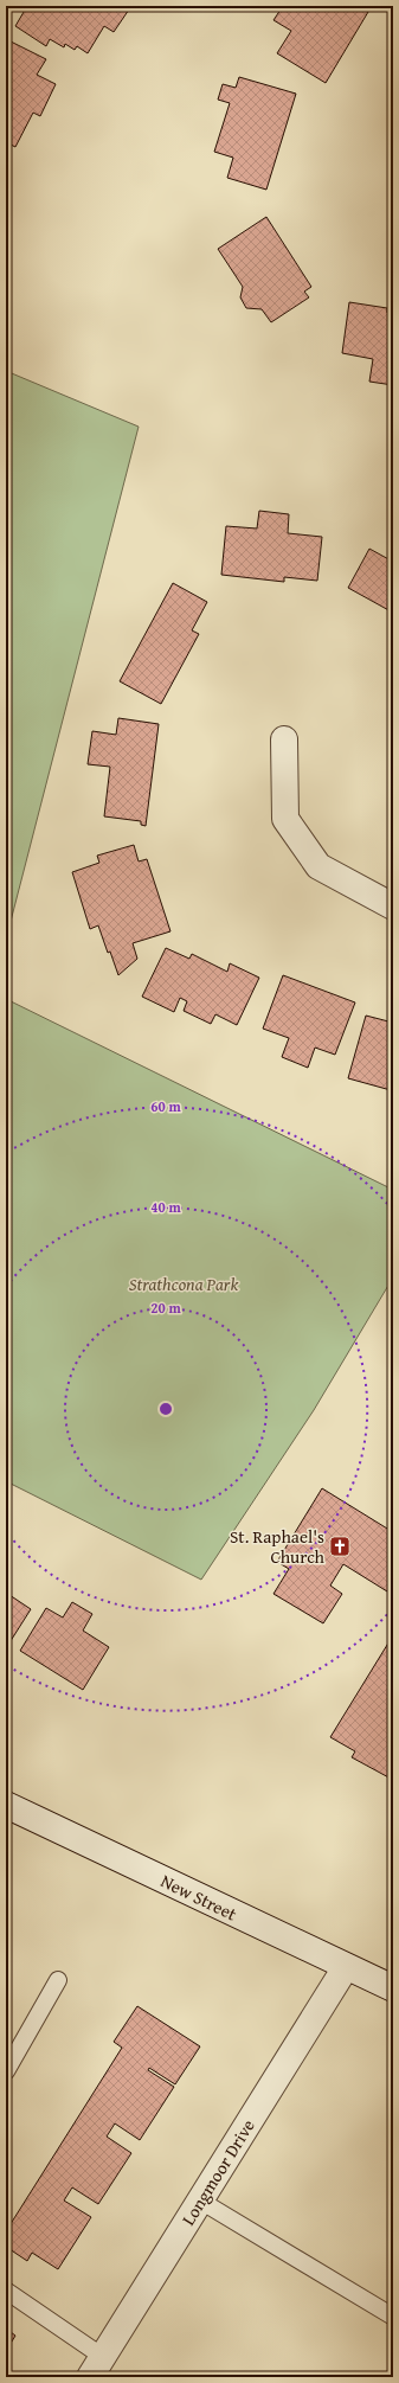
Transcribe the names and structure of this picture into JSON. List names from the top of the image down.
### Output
{
  "streets": {
    "street": ["New Street", "Longmoor Drive"]
  },
  "crossings": [
    ["New Street", "Longmoor Drive"]
  ],
  "parks": ["Strathcona Park"],
  "places": {
    "church": ["St. Raphael's Church"]
  },
  "rings": ["60 m", "40 m", "20 m"]
}
